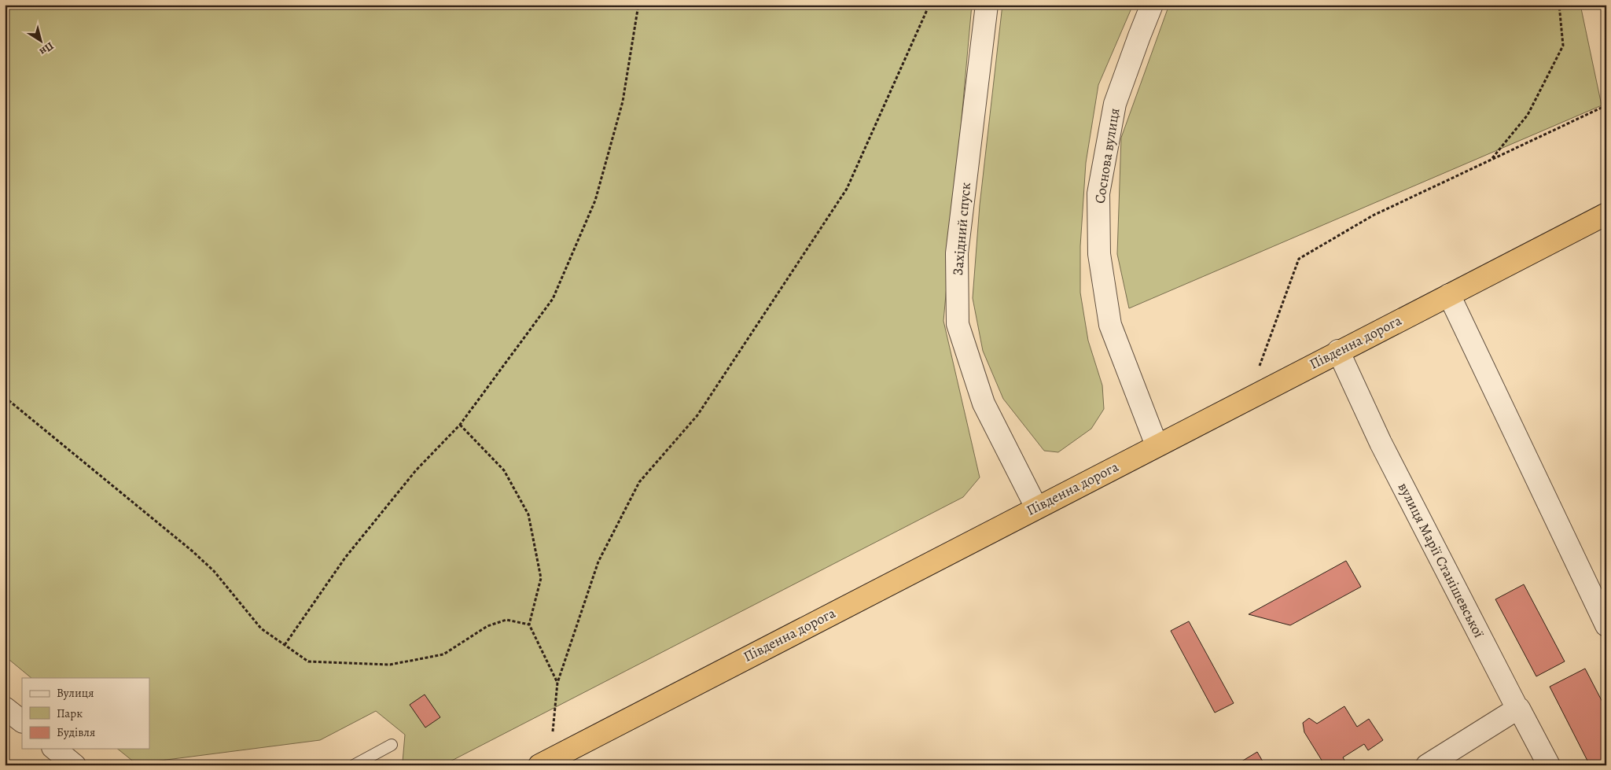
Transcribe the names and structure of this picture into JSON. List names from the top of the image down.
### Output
{
  "streets": {
    "highway": ["Південна дорога"],
    "street": ["Соснова вулиця", "Західний спуск", "вулиця Марії Станішевської"]
  },
  "crossings": [
    ["Соснова вулиця", "Південна дорога"],
    ["Західний спуск", "Південна дорога"],
    ["Південна дорога", "вулиця Марії Станішевської"]
  ],
  "legend": ["Вулиця", "Парк", "Будівля"],
  "north": "bottom right"
}
